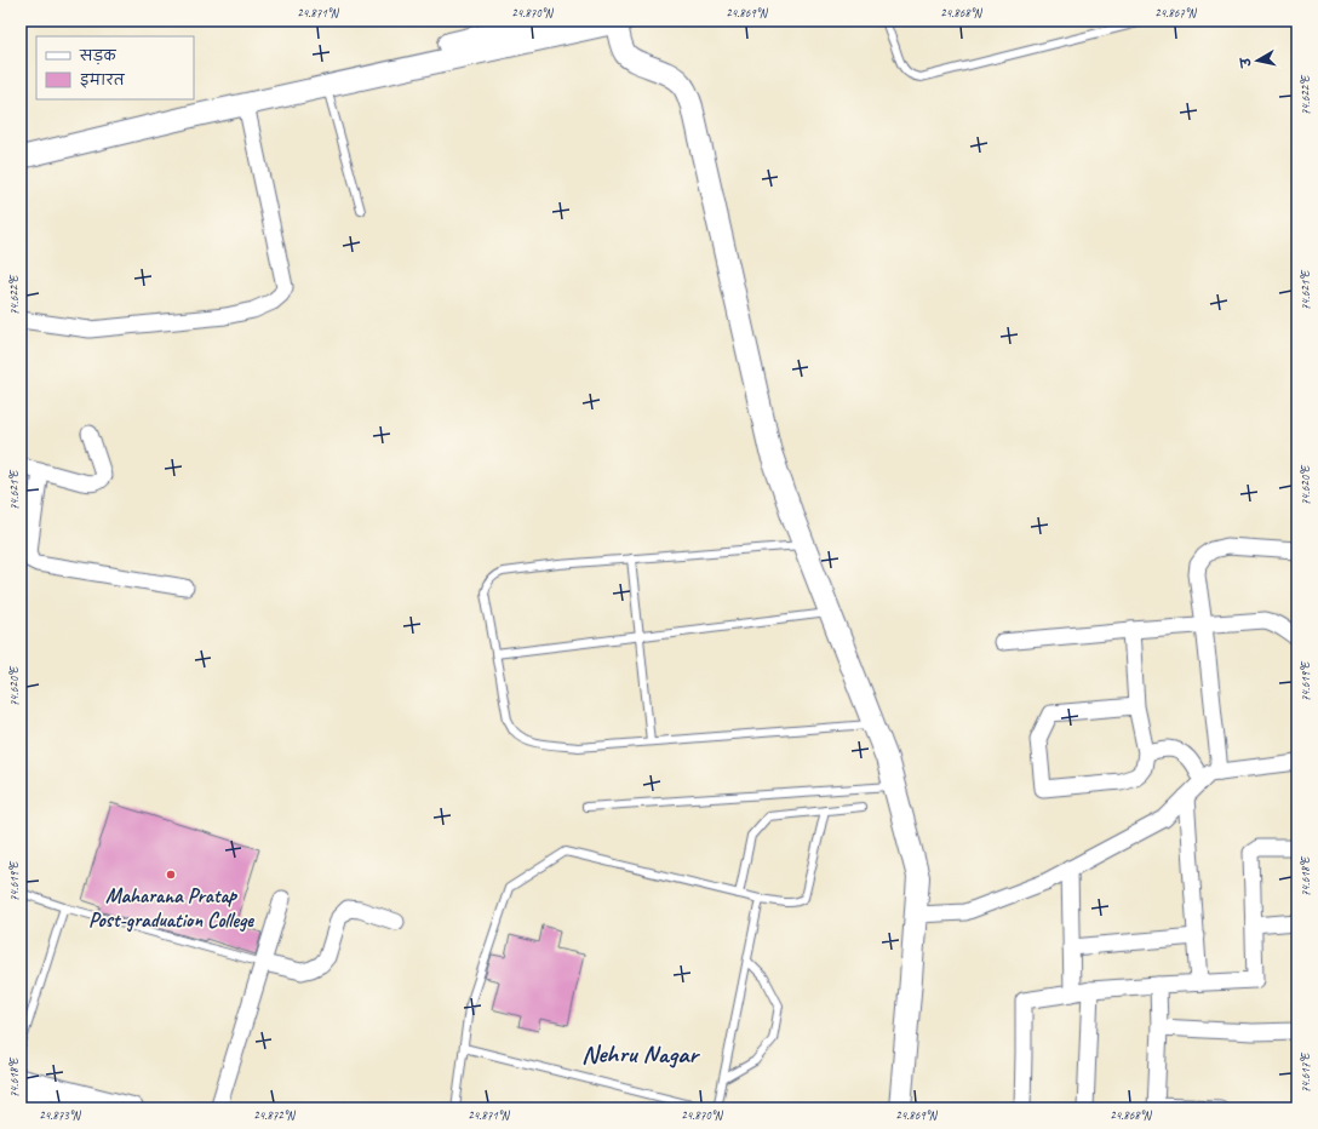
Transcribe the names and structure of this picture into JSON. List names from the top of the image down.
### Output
{
  "districts": ["Nehru Nagar"],
  "places": ["Maharana Pratap Post-graduation College"],
  "legend": ["सड़क", "इमारत"],
  "north": "left",
  "coordinates": [
    "24.871°N",
    "24.870°N",
    "24.869°N",
    "24.868°N",
    "24.867°N",
    "74.622°E",
    "74.621°E",
    "74.620°E",
    "74.619°E",
    "74.618°E",
    "74.617°E",
    "24.873°N",
    "24.872°N"
  ]
}
